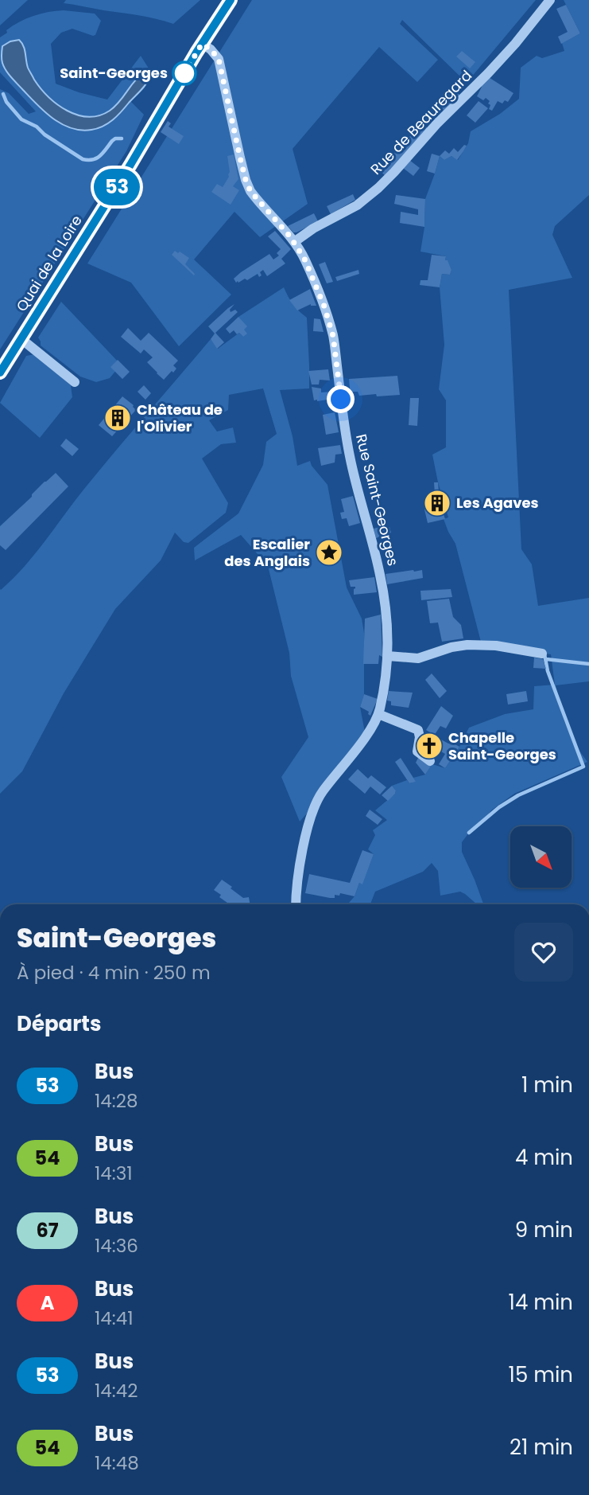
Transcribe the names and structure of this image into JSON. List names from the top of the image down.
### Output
{
  "streets": {
    "main road": ["Quai de la Loire"],
    "street": ["Rue de Beauregard", "Rue Saint-Georges"]
  },
  "crossings": [
    ["Rue de Beauregard", "Rue Saint-Georges"],
    ["Quai de la Loire", "Rue Saint-Georges"]
  ],
  "places": {
    "other": ["Saint-Georges"],
    "building": ["Château de l'Olivier", "Les Agaves"],
    "place": ["Escalier des Anglais"],
    "church": ["Chapelle Saint-Georges"]
  },
  "lines": ["bus line 53"],
  "north": "bottom right",
  "page": {
    "on_map": "53",
    "heading": [
      ["Saint-Georges", "À pied · 4 min · 250 m"],
      "Départs"
    ],
    "list": [
      {
        "mark": "53",
        "name": "Bus",
        "note": "14:28",
        "value": "1 min"
      },
      {
        "mark": "54",
        "name": "Bus",
        "note": "14:31",
        "value": "4 min"
      },
      {
        "mark": "67",
        "name": "Bus",
        "note": "14:36",
        "value": "9 min"
      },
      {
        "mark": "A",
        "name": "Bus",
        "note": "14:41",
        "value": "14 min"
      },
      {
        "mark": "53",
        "name": "Bus",
        "note": "14:42",
        "value": "15 min"
      },
      {
        "mark": "54",
        "name": "Bus",
        "note": "14:48",
        "value": "21 min"
      }
    ]
  }
}
